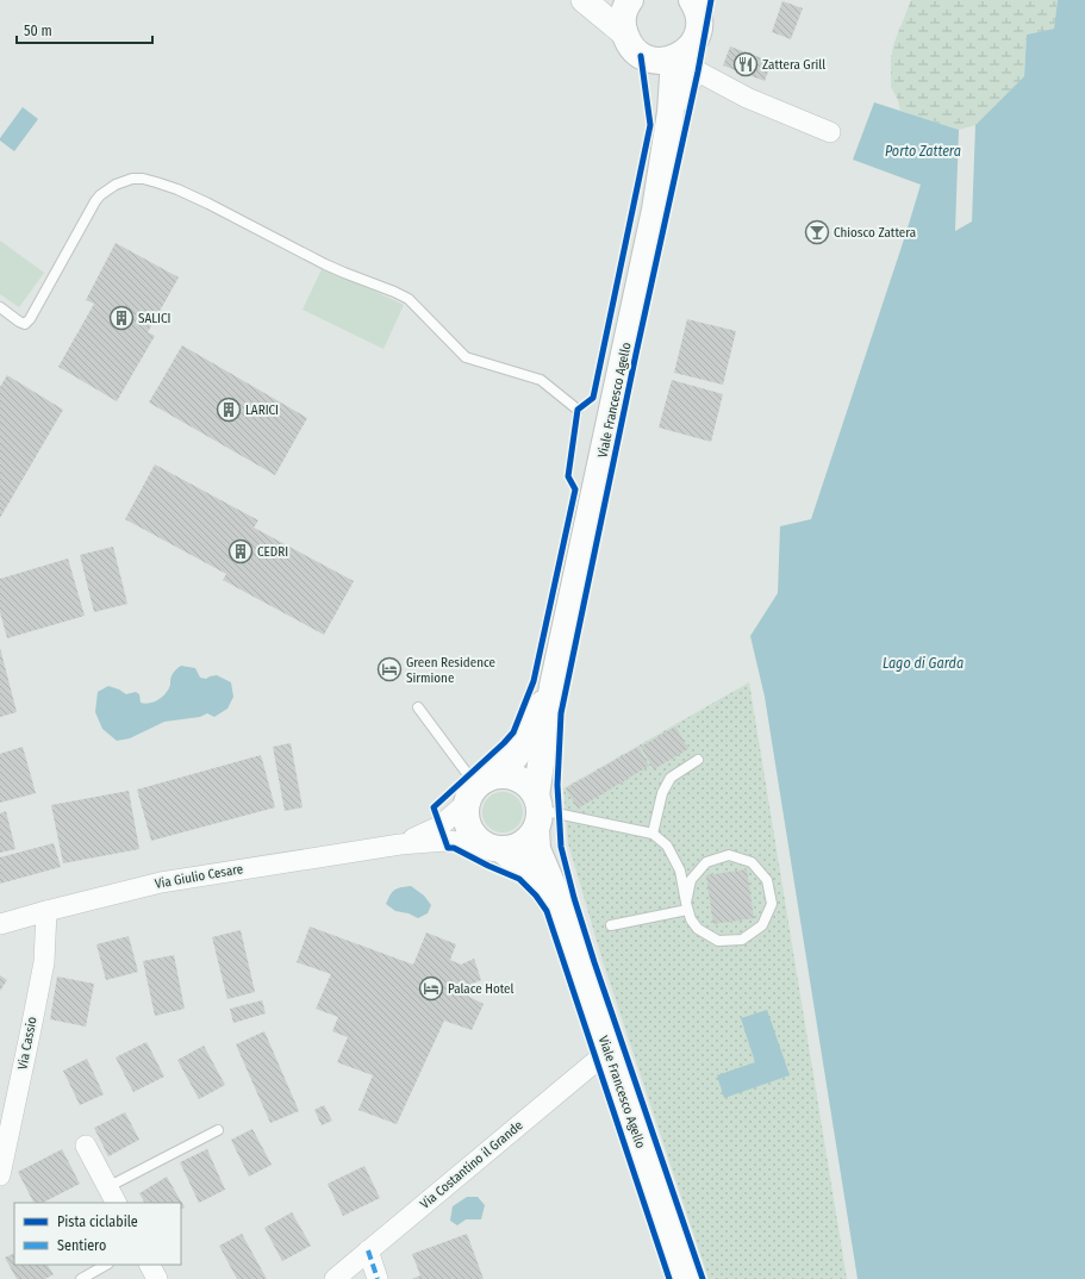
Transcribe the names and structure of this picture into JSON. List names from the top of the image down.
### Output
{
  "streets": {
    "main road": ["Viale Francesco Agello"],
    "street": ["Via Giulio Cesare", "Via Cassio", "Via Costantino il Grande"]
  },
  "crossings": [
    ["Viale Francesco Agello", "Via Giulio Cesare"],
    ["Viale Francesco Agello", "Via Costantino il Grande"],
    ["Via Giulio Cesare", "Via Cassio"]
  ],
  "water": ["Porto Zattera", "Lago di Garda"],
  "places": {
    "restaurant": ["Zattera Grill"],
    "bar": ["Chiosco Zattera"],
    "building": ["SALICI", "LARICI", "CEDRI"],
    "hotel": ["Green Residence Sirmione", "Palace Hotel"]
  },
  "legend": ["Pista ciclabile", "Sentiero"],
  "scale_bar": "50 m"
}
